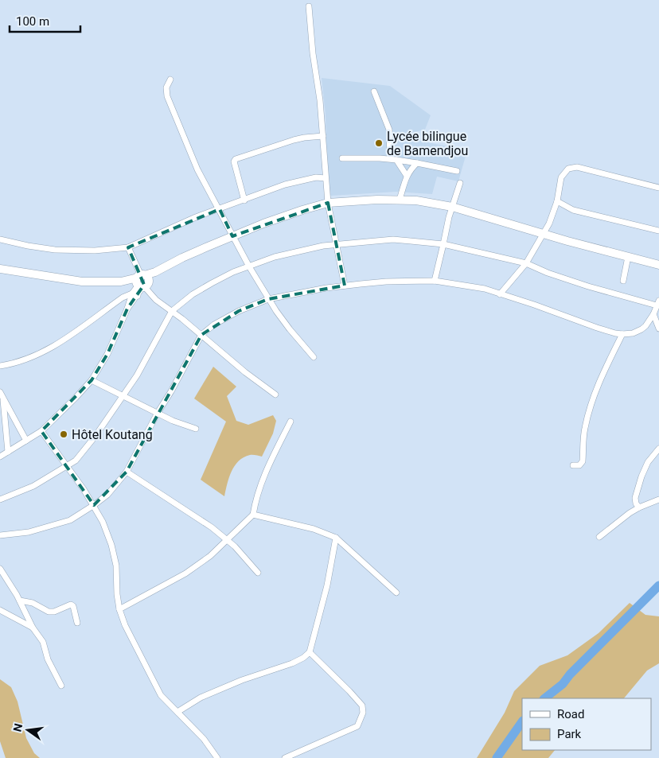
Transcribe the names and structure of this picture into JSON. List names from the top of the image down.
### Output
{
  "places": ["Lycée bilingue de Bamendjou", "Hôtel Koutang"],
  "legend": ["Road", "Park"],
  "scale_bar": "100 m",
  "north": "left"
}
